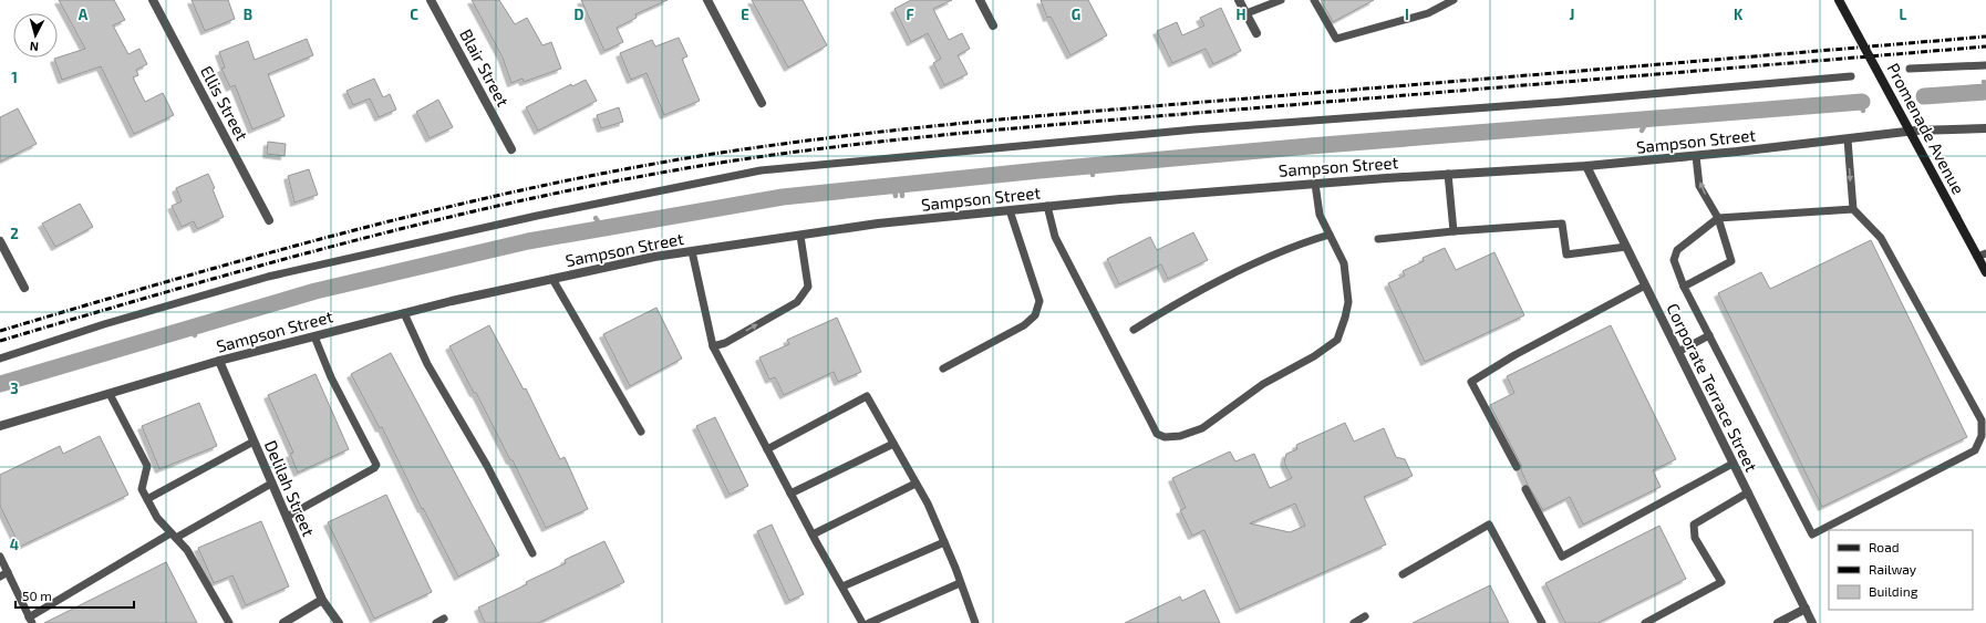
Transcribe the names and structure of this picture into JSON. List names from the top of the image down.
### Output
{
  "streets": {
    "main road": ["Promenade Avenue"],
    "street": [
      "Blair Street",
      "Ellis Street",
      "Sampson Street",
      "Corporate Terrace Street",
      "Delilah Street"
    ]
  },
  "crossings": [
    ["Sampson Street", "Corporate Terrace Street"],
    ["Sampson Street", "Delilah Street"]
  ],
  "legend": ["Road", "Railway", "Building"],
  "scale_bar": "50 m",
  "north": "bottom",
  "grid": {
    "columns": [
      "A",
      "B",
      "C",
      "D",
      "E",
      "F",
      "G",
      "H",
      "I",
      "J",
      "K",
      "L"
    ],
    "rows": [
      "1",
      "2",
      "3",
      "4"
    ]
  }
}
